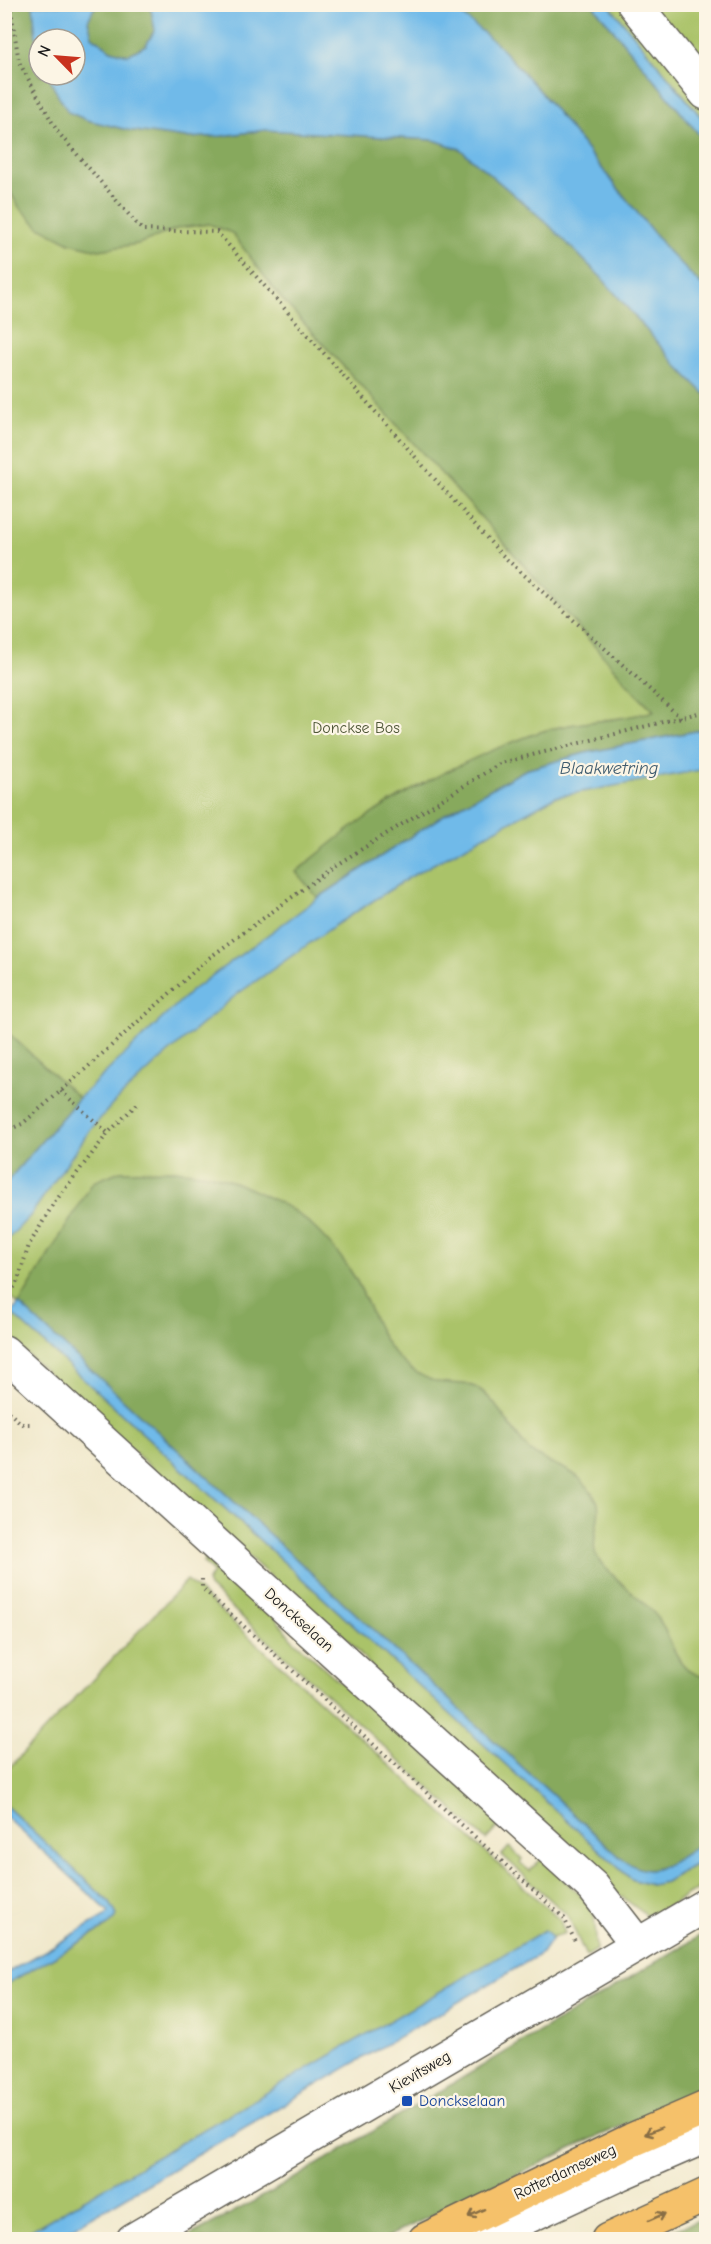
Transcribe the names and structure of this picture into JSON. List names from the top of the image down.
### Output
{
  "streets": {
    "main road": ["Rotterdamseweg"],
    "street": ["Donckselaan", "Kievitsweg"]
  },
  "crossings": [
    ["Donckselaan", "Kievitsweg"]
  ],
  "water": ["Blaakwetring"],
  "parks": ["Donckse Bos"],
  "places": {
    "transit": ["Donckselaan"]
  },
  "north": "top left"
}
